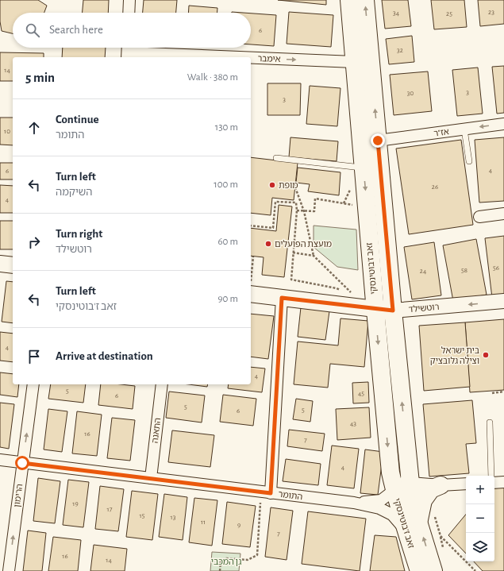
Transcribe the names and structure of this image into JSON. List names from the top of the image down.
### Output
{
  "streets": {
    "main road": ["זאב ז'בוטינסקי", "רוטשילד"],
    "street": [
      "אימבר",
      "אז\"ר",
      "התאנה",
      "הרימון",
      "התומר"
    ]
  },
  "crossings": [
    ["אימבר", "זאב ז'בוטינסקי"],
    ["אז\"ר", "זאב ז'בוטינסקי"],
    ["זאב ז'בוטינסקי", "רוטשילד"],
    ["זאב ז'בוטינסקי", "התומר"],
    ["התאנה", "התומר"],
    ["הרימון", "התומר"]
  ],
  "one_way": ["אימבר", "רוטשילד", "הרימון"],
  "parks": ["גן המכבי"],
  "places": ["מופת", "מועצת הפועלים", "בית ישראל וצילה גלובציק"],
  "house_numbers": [
    "23",
    "34",
    "25",
    "6",
    "32",
    "14",
    "3",
    "30",
    "3",
    "10",
    "4",
    "6",
    "26",
    "4",
    "56",
    "58",
    "24",
    "4",
    "4",
    "5",
    "45",
    "6",
    "5",
    "5",
    "6",
    "43",
    "16",
    "7",
    "4",
    "19",
    "17",
    "15",
    "13",
    "11",
    "9",
    "7",
    "16",
    "14"
  ],
  "page": {
    "search": "Search here",
    "heading": ["5 min", "Walk · 380 m"],
    "list": [
      ["Continue", "התומר", "130 m"],
      ["Turn left", "השיקמה", "100 m"],
      ["Turn right", "רוטשילד", "60 m"],
      ["Turn left", "זאב ז'בוטינסקי", "90 m"],
      "Arrive at destination"
    ],
    "map_buttons": ["+", "−"]
  }
}
